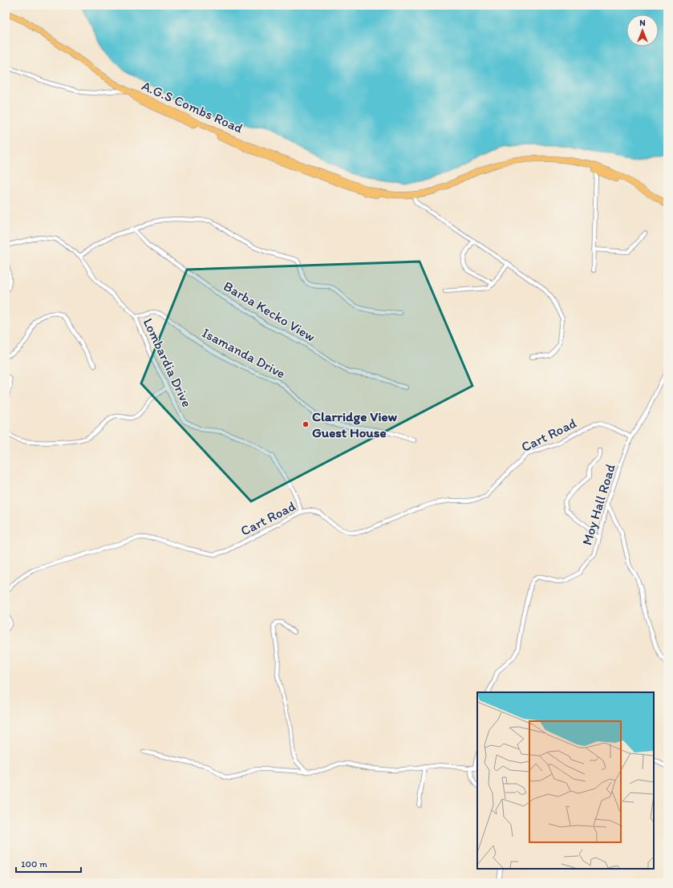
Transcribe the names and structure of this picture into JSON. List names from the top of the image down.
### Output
{
  "streets": {
    "main road": ["A.G.S Combs Road"],
    "street": [
      "Barba Kecko View",
      "Isamanda Drive",
      "Lombardia Drive",
      "Cart Road",
      "Moy Hall Road"
    ]
  },
  "crossings": [
    ["Isamanda Drive", "Lombardia Drive"],
    ["Lombardia Drive", "Cart Road"],
    ["Cart Road", "Moy Hall Road"]
  ],
  "places": ["Clarridge View Guest House"],
  "scale_bar": "100 m",
  "north": "top"
}
